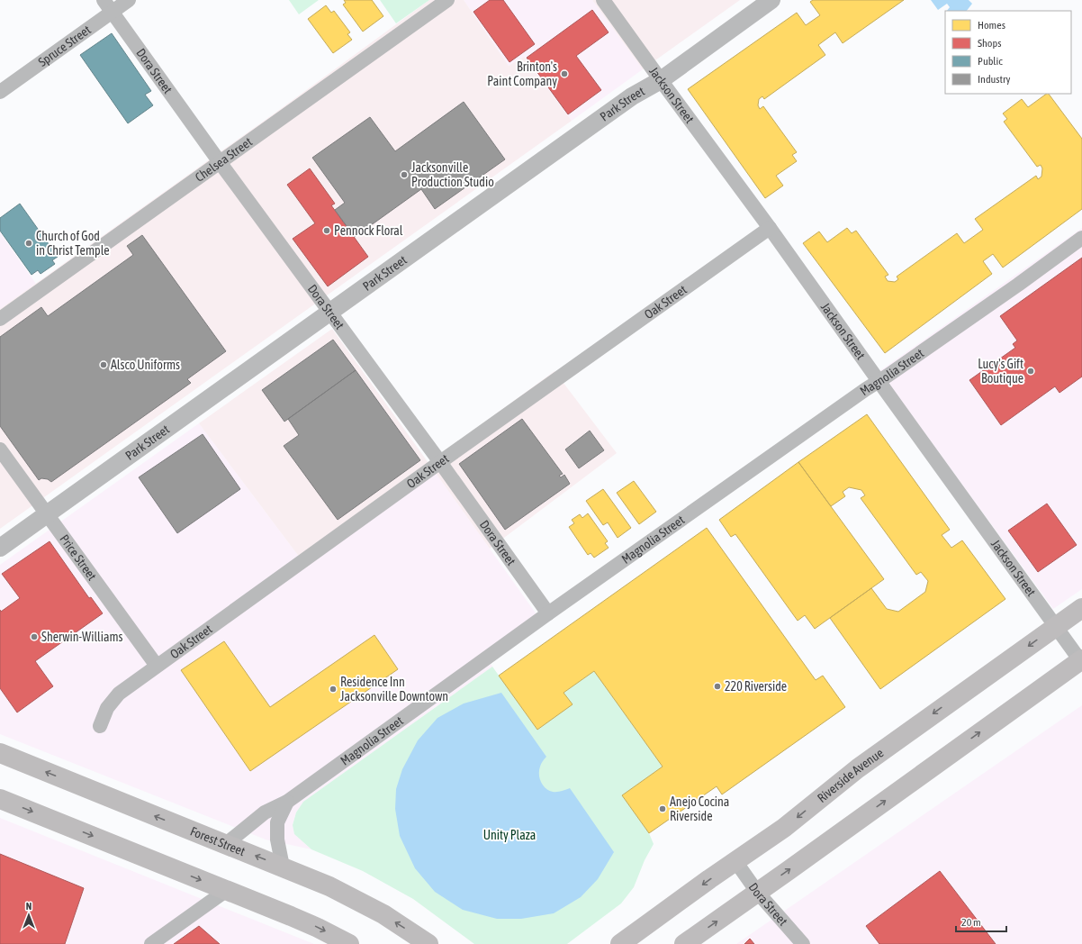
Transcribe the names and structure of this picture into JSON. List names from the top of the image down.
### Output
{
  "streets": {
    "main road": ["Riverside Avenue", "Forest Street"],
    "street": [
      "Spruce Street",
      "Dora Street",
      "Jackson Street",
      "Park Street",
      "Chelsea Street",
      "Oak Street",
      "Magnolia Street",
      "Price Street"
    ]
  },
  "crossings": [
    ["Spruce Street", "Dora Street"],
    ["Dora Street", "Park Street"],
    ["Dora Street", "Chelsea Street"],
    ["Dora Street", "Oak Street"],
    ["Dora Street", "Magnolia Street"],
    ["Dora Street", "Riverside Avenue"],
    ["Jackson Street", "Park Street"],
    ["Jackson Street", "Oak Street"],
    ["Jackson Street", "Magnolia Street"],
    ["Jackson Street", "Riverside Avenue"],
    ["Park Street", "Price Street"],
    ["Oak Street", "Price Street"],
    ["Magnolia Street", "Forest Street"]
  ],
  "parks": ["Unity Plaza"],
  "places": [
    "Brinton's Paint Company",
    "Jacksonville Production Studio",
    "Pennock Floral",
    "Church of God in Christ Temple",
    "Alsco Uniforms",
    "Lucy's Gift Boutique",
    "Sherwin-Williams",
    "220 Riverside",
    "Residence Inn Jacksonville Downtown",
    "Anejo Cocina Riverside"
  ],
  "legend": [
    "Homes",
    "Shops",
    "Public",
    "Industry"
  ],
  "scale_bar": "20 m",
  "north": "top"
}
